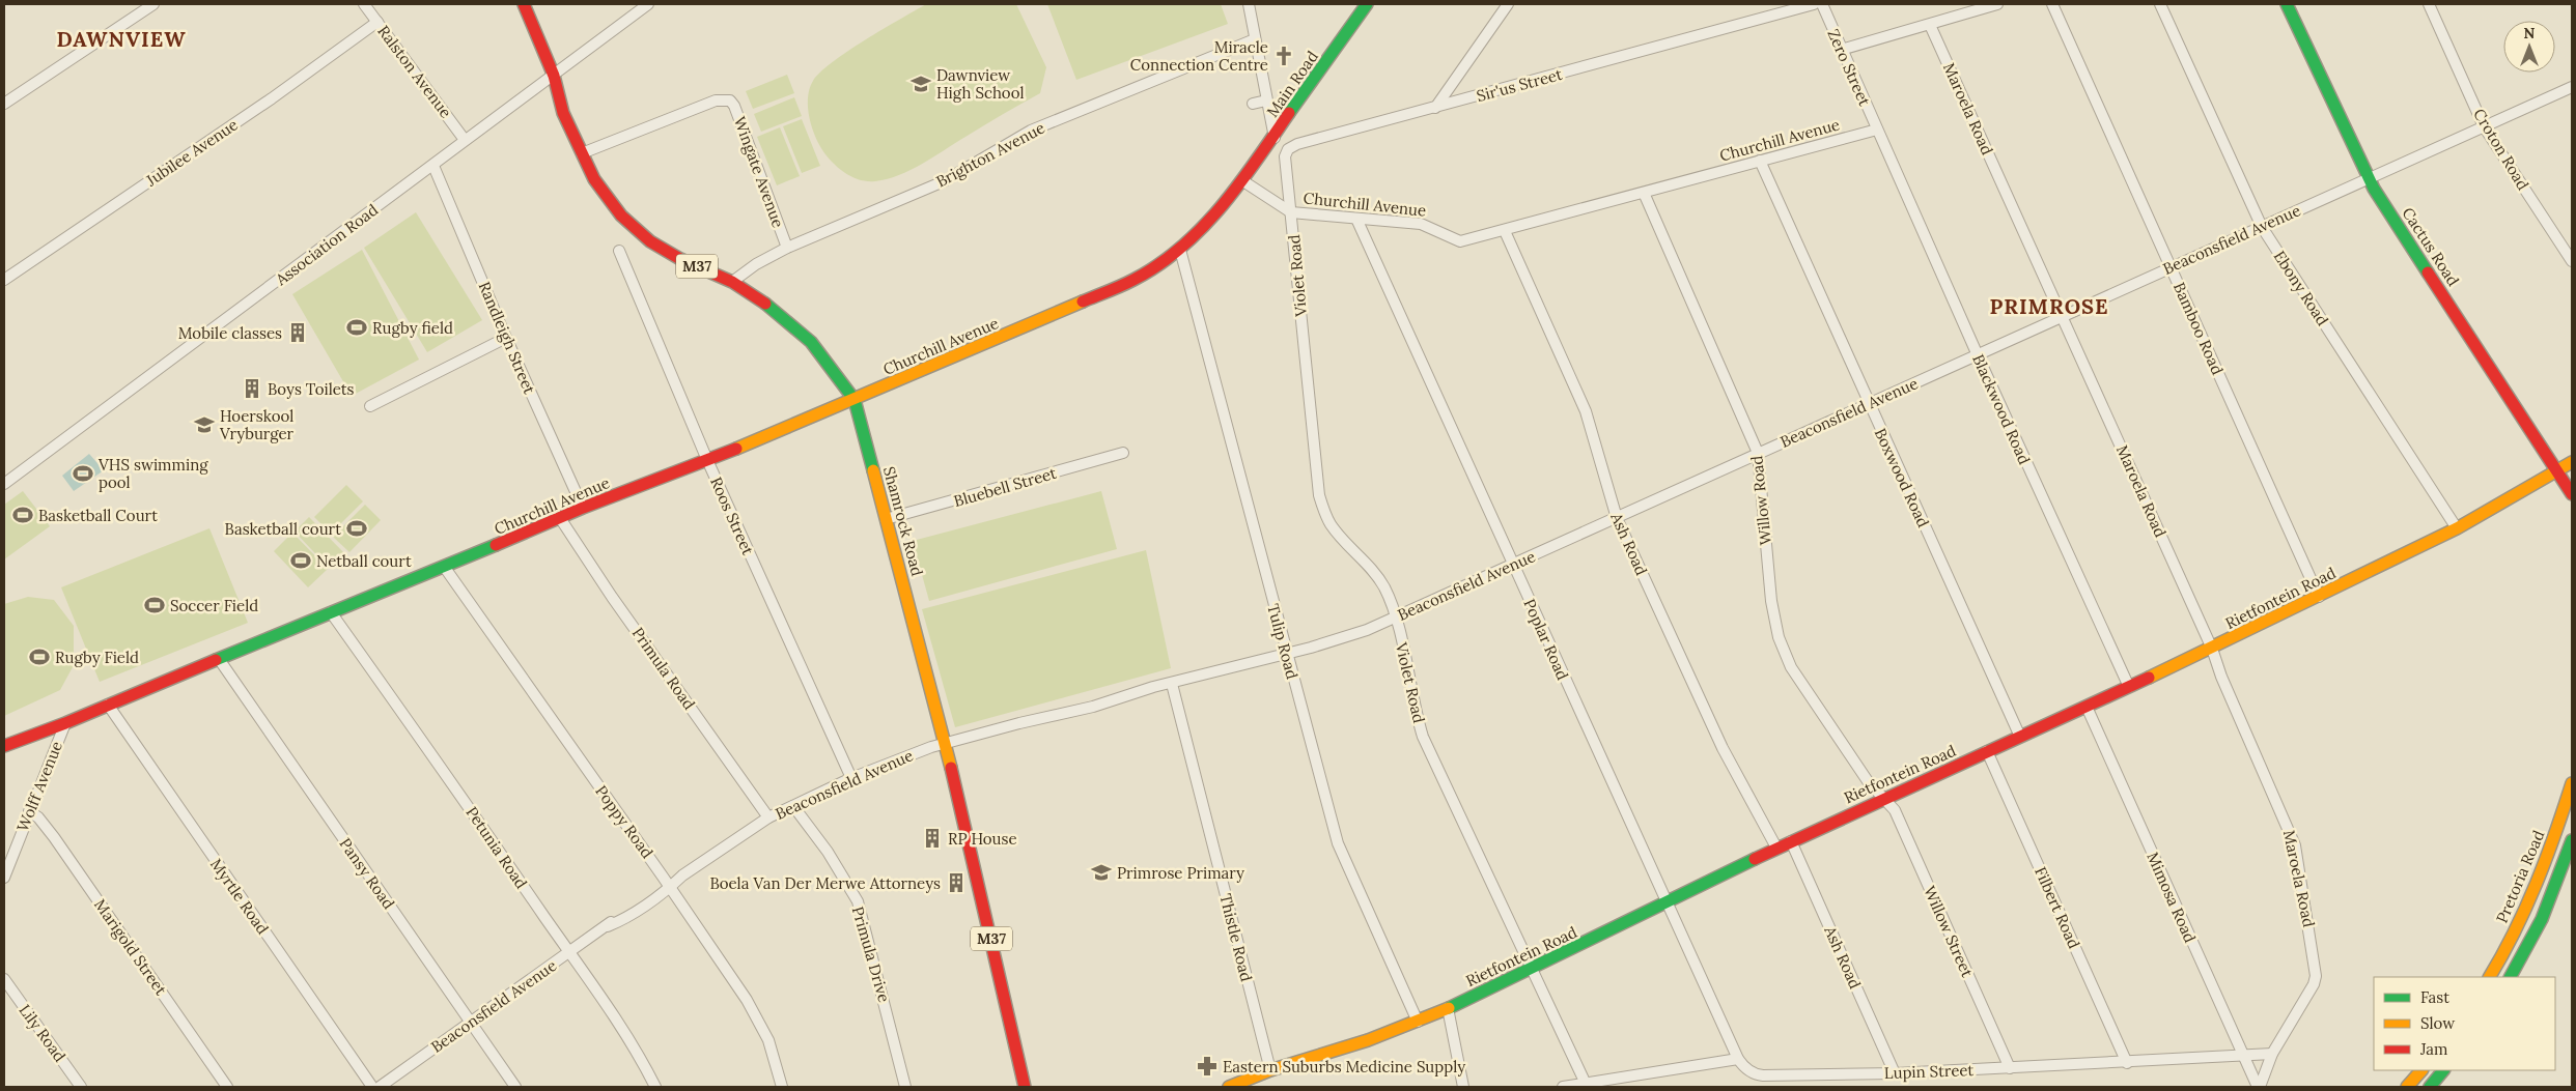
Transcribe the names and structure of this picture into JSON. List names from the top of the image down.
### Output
{
  "streets": {
    "street": [
      "Zero Street",
      "Ralston Avenue",
      "Main Road",
      "Sir'us Street",
      "Maroela Road",
      "Churchill Avenue",
      "Croton Road",
      "Jubilee Avenue",
      "Brighton Avenue",
      "Wingate Avenue",
      "Beaconsfield Avenue",
      "Association Road",
      "Cactus Road",
      "M37",
      "Violet Road",
      "Ebony Road",
      "Bamboo Road",
      "Randleigh Street",
      "Blackwood Road",
      "Boxwood Road",
      "Bluebell Street",
      "Willow Road",
      "Roos Street",
      "Shamrock Road",
      "Ash Road",
      "Rietfontein Road",
      "Poplar Road",
      "Tulip Road",
      "Primula Road",
      "Wolff Avenue",
      "Poppy Road",
      "Petunia Road",
      "Pansy Road",
      "Pretoria Road",
      "Myrtle Road",
      "Mimosa Road",
      "Filbert Road",
      "Willow Street",
      "Thistle Road",
      "Marigold Street",
      "Primula Drive",
      "Lily Road",
      "Lupin Street"
    ]
  },
  "crossings": [
    ["Zero Street", "Churchill Avenue"],
    ["Zero Street", "Blackwood Road"],
    ["Ralston Avenue", "Jubilee Avenue"],
    ["Ralston Avenue", "Association Road"],
    ["Main Road", "Churchill Avenue"],
    ["Sir'us Street", "Churchill Avenue"],
    ["Sir'us Street", "Violet Road"],
    ["Maroela Road", "Beaconsfield Avenue"],
    ["Maroela Road", "Rietfontein Road"],
    ["Maroela Road", "Lupin Street"],
    ["Churchill Avenue", "Violet Road"],
    ["Churchill Avenue", "Randleigh Street"],
    ["Churchill Avenue", "Blackwood Road"],
    ["Churchill Avenue", "Boxwood Road"],
    ["Churchill Avenue", "Willow Road"],
    ["Churchill Avenue", "Roos Street"],
    ["Churchill Avenue", "Shamrock Road"],
    ["Churchill Avenue", "Ash Road"],
    ["Churchill Avenue", "Poplar Road"],
    ["Churchill Avenue", "Tulip Road"],
    ["Churchill Avenue", "Primula Road"],
    ["Churchill Avenue", "Wolff Avenue"],
    ["Churchill Avenue", "Poppy Road"],
    ["Churchill Avenue", "Petunia Road"],
    ["Churchill Avenue", "Pansy Road"],
    ["Churchill Avenue", "Myrtle Road"],
    ["Croton Road", "Beaconsfield Avenue"],
    ["Brighton Avenue", "Wingate Avenue"],
    ["Brighton Avenue", "Shamrock Road"],
    ["Wingate Avenue", "Shamrock Road"],
    ["Beaconsfield Avenue", "Cactus Road"],
    ["Beaconsfield Avenue", "Violet Road"],
    ["Beaconsfield Avenue", "Ebony Road"],
    ["Beaconsfield Avenue", "Bamboo Road"],
    ["Beaconsfield Avenue", "Blackwood Road"],
    ["Beaconsfield Avenue", "Boxwood Road"],
    ["Beaconsfield Avenue", "Willow Road"],
    ["Beaconsfield Avenue", "Roos Street"],
    ["Beaconsfield Avenue", "Shamrock Road"],
    ["Beaconsfield Avenue", "Ash Road"],
    ["Beaconsfield Avenue", "Poplar Road"],
    ["Beaconsfield Avenue", "Tulip Road"],
    ["Beaconsfield Avenue", "Primula Road"],
    ["Beaconsfield Avenue", "Poppy Road"],
    ["Beaconsfield Avenue", "Petunia Road"],
    ["Beaconsfield Avenue", "Pansy Road"],
    ["Beaconsfield Avenue", "Thistle Road"],
    ["Beaconsfield Avenue", "Primula Drive"],
    ["Association Road", "Randleigh Street"],
    ["Association Road", "Shamrock Road"],
    ["Cactus Road", "Rietfontein Road"],
    ["Violet Road", "Rietfontein Road"],
    ["Ebony Road", "Rietfontein Road"],
    ["Bamboo Road", "Rietfontein Road"],
    ["Blackwood Road", "Rietfontein Road"],
    ["Boxwood Road", "Rietfontein Road"],
    ["Bluebell Street", "Shamrock Road"],
    ["Willow Road", "Rietfontein Road"],
    ["Willow Road", "Willow Street"],
    ["Ash Road", "Rietfontein Road"],
    ["Ash Road", "Lupin Street"],
    ["Rietfontein Road", "Poplar Road"],
    ["Rietfontein Road", "Tulip Road"],
    ["Rietfontein Road", "Mimosa Road"],
    ["Rietfontein Road", "Filbert Road"],
    ["Rietfontein Road", "Willow Street"],
    ["Rietfontein Road", "Thistle Road"],
    ["Poplar Road", "Lupin Street"],
    ["Wolff Avenue", "Marigold Street"],
    ["Mimosa Road", "Lupin Street"],
    ["Filbert Road", "Lupin Street"],
    ["Willow Street", "Lupin Street"]
  ],
  "districts": ["DAWNVIEW", "PRIMROSE"],
  "places": {
    "church": ["Miracle Connection Centre"],
    "school or university": ["Dawnview High School", "Hoerskool Vryburger", "Primrose Primary"],
    "sports": [
      "Rugby field",
      "VHS swimming pool",
      "Basketball Court",
      "Basketball court",
      "Netball court",
      "Soccer Field",
      "Rugby Field"
    ],
    "building": [
      "Mobile classes",
      "Boys Toilets",
      "RP House",
      "Boela Van Der Merwe Attorneys"
    ],
    "pharmacy": ["Eastern Suburbs Medicine Supply"]
  },
  "legend": ["Fast", "Slow", "Jam"],
  "north": "top"
}
